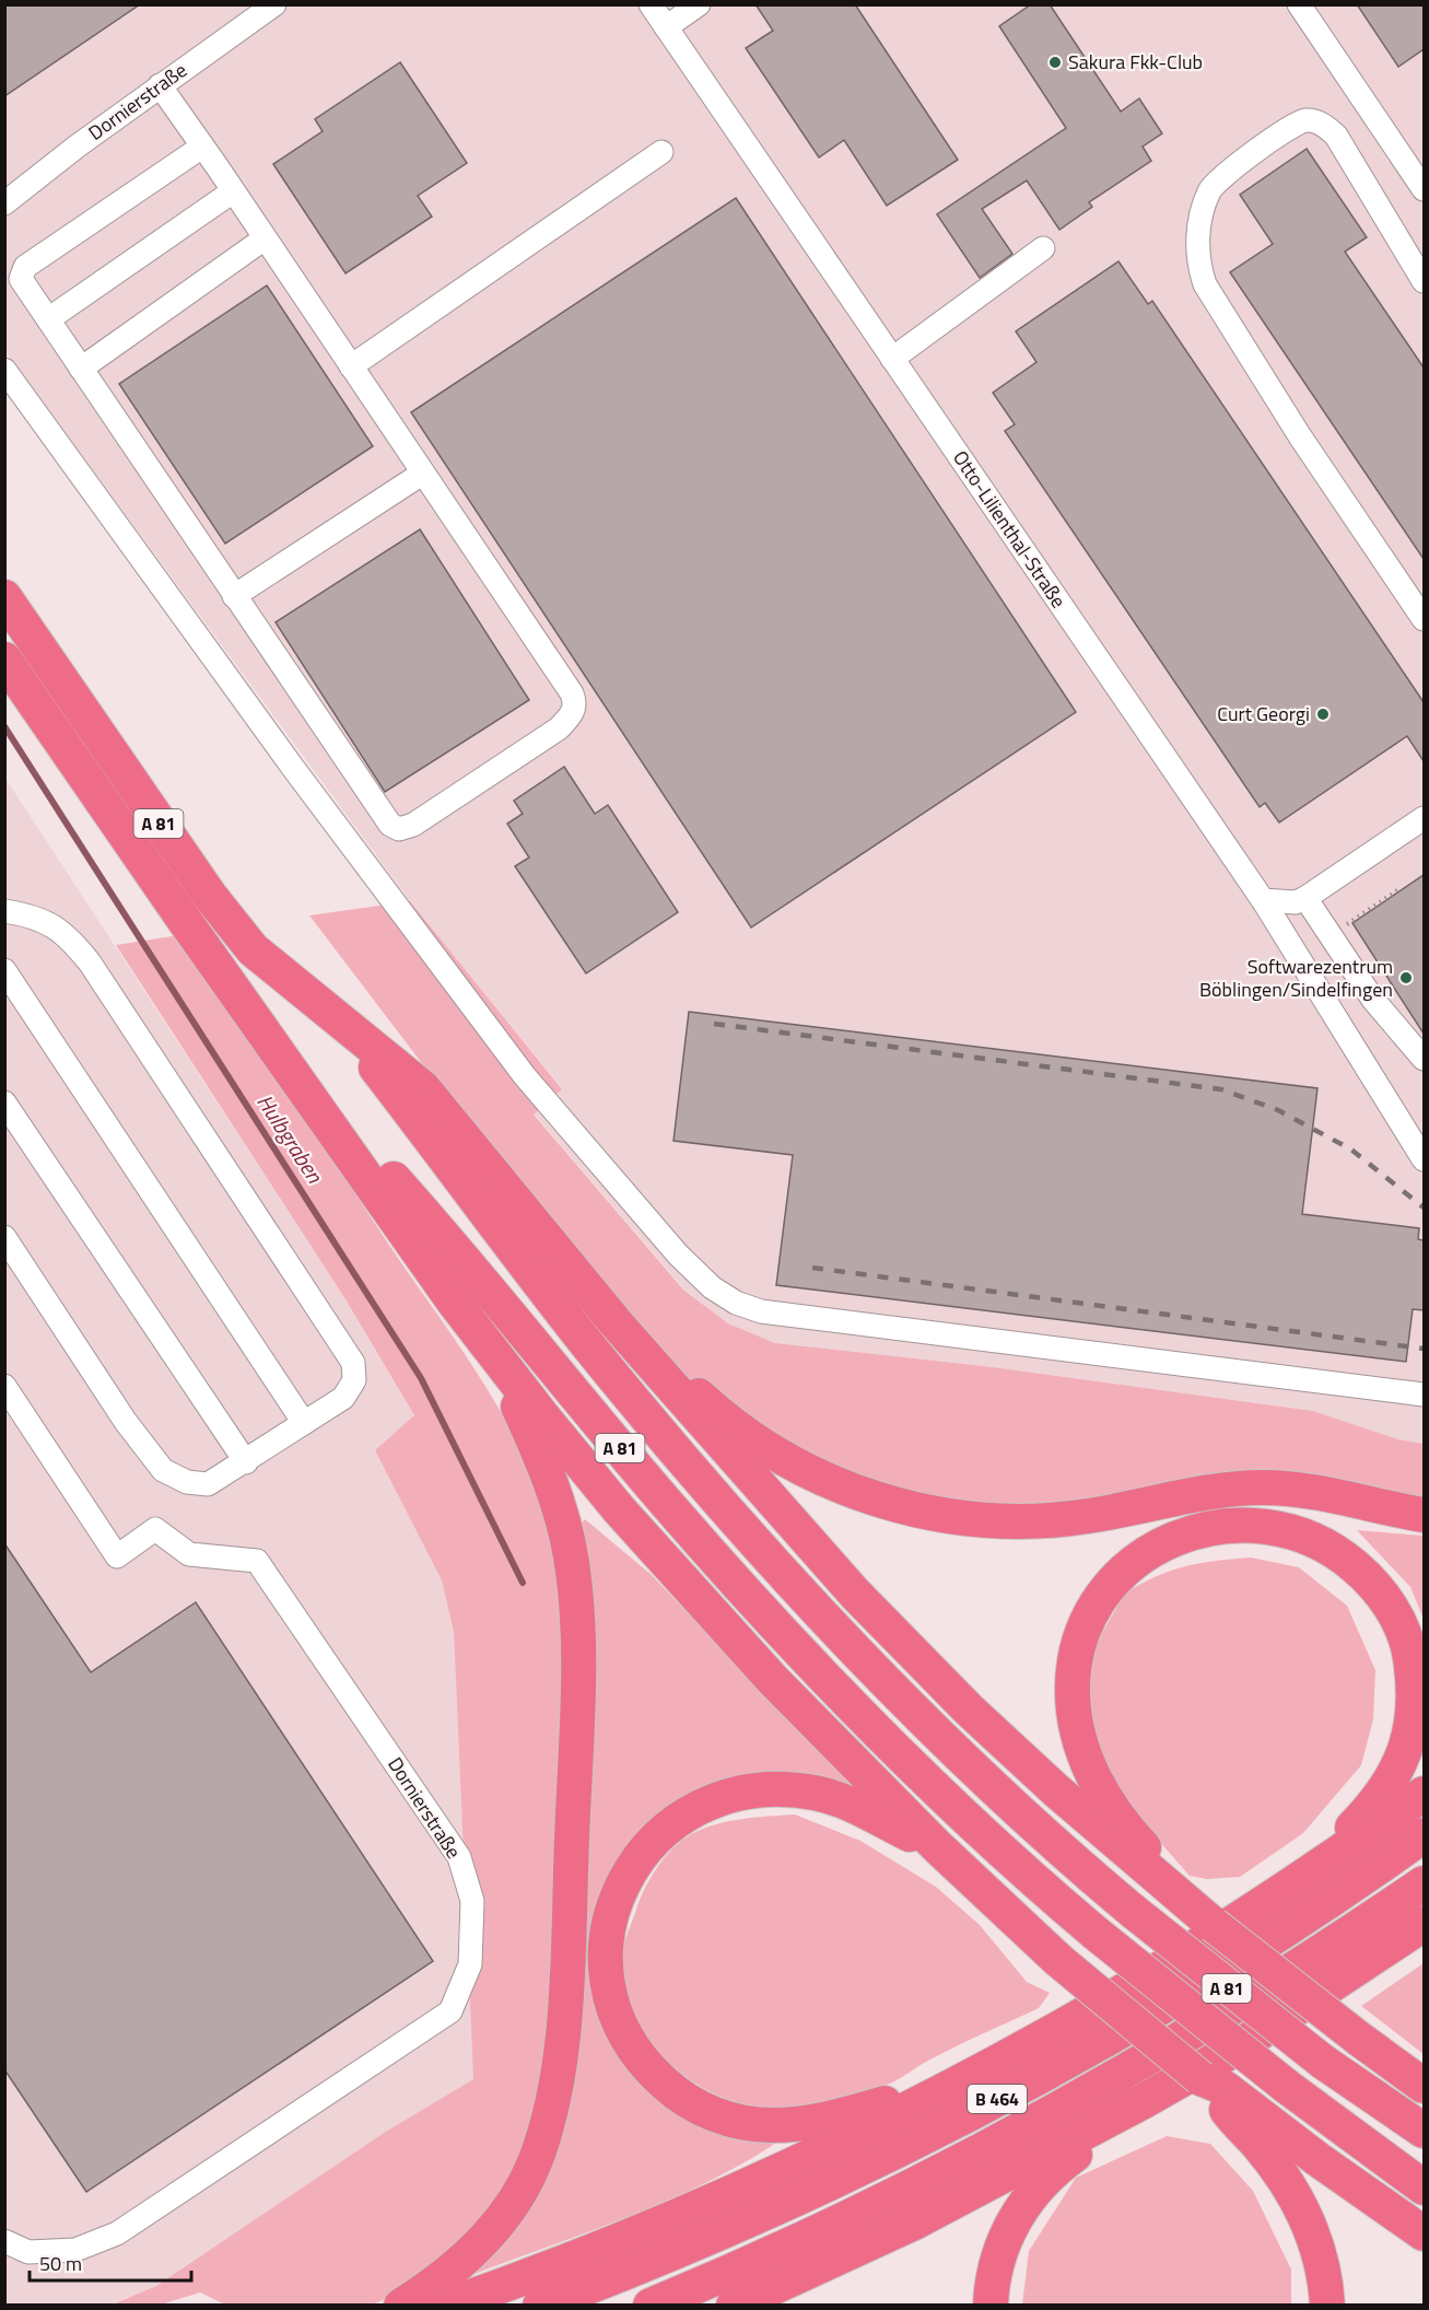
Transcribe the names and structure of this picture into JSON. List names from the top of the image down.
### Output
{
  "streets": {
    "highway": ["A 81", "B 464"],
    "street": ["Dornierstraße", "Otto-Lilienthal-Straße"]
  },
  "water": ["Hulbgraben"],
  "places": ["Sakura Fkk-Club", "Curt Georgi", "Softwarezentrum Böblingen/Sindelfingen"],
  "scale_bar": "50 m"
}
